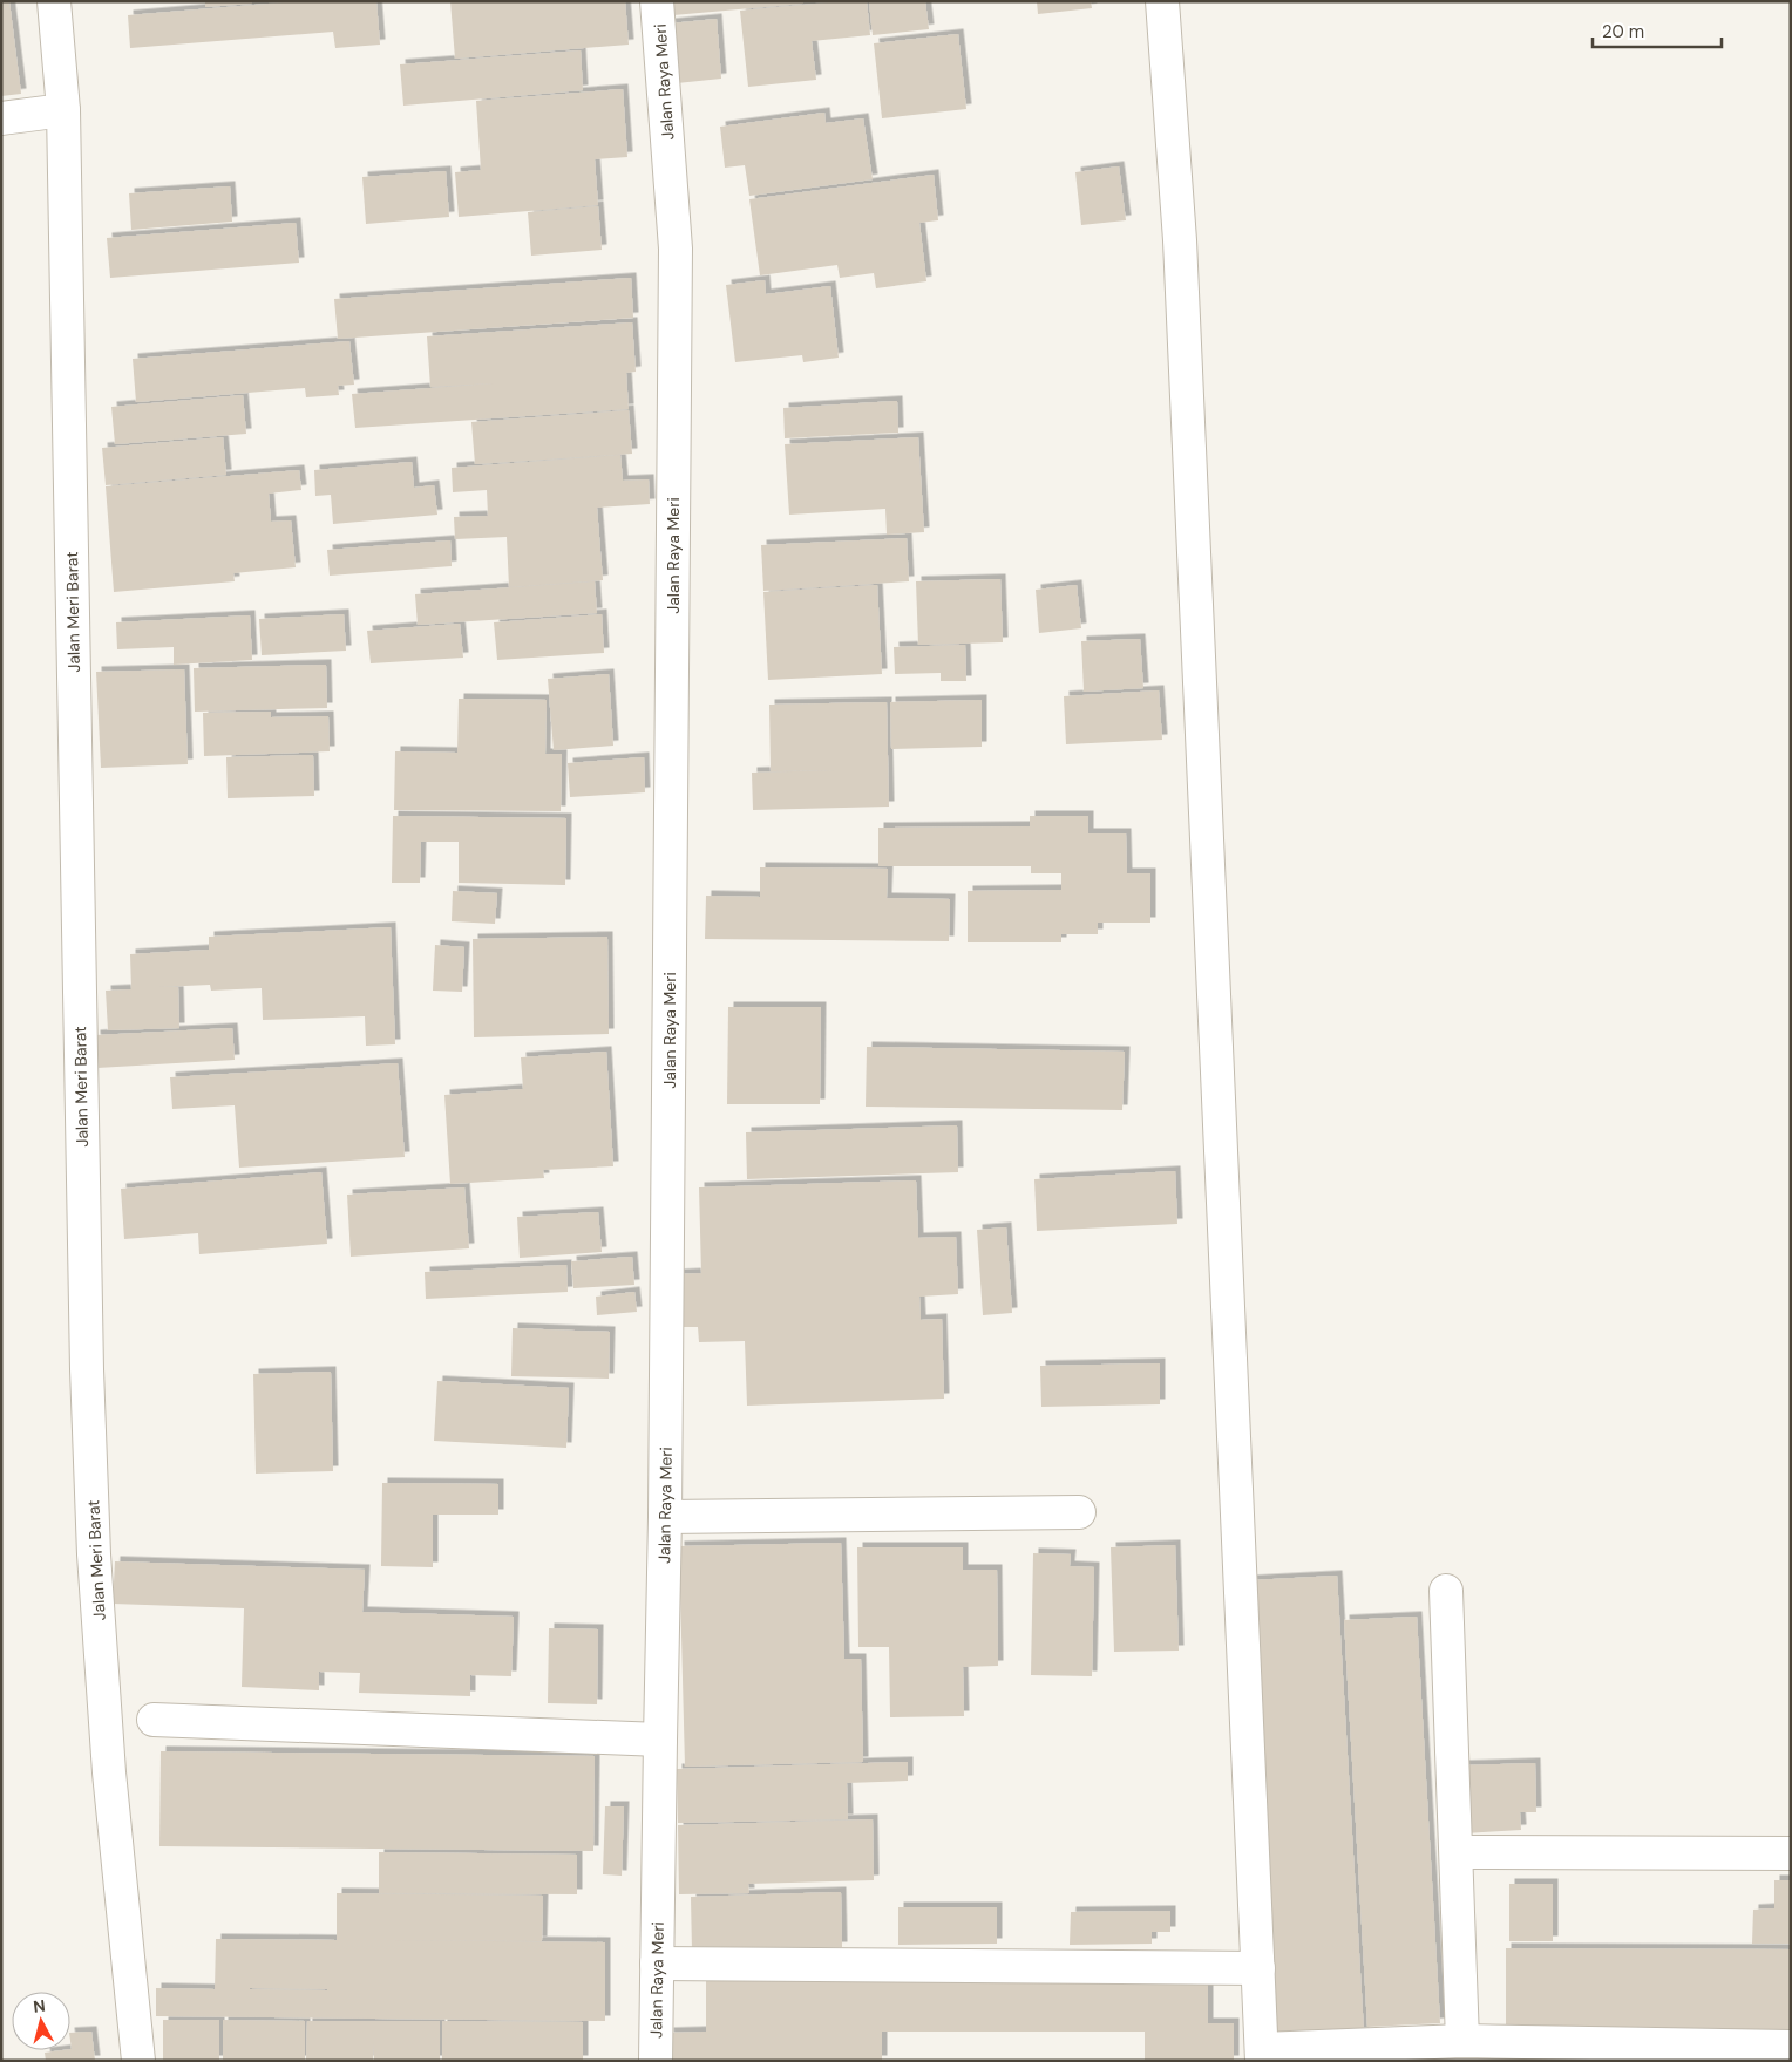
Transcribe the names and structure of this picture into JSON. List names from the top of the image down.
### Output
{
  "streets": {
    "street": ["Jalan Raya Meri", "Jalan Meri Barat"]
  },
  "scale_bar": "20 m",
  "north": "top"
}
